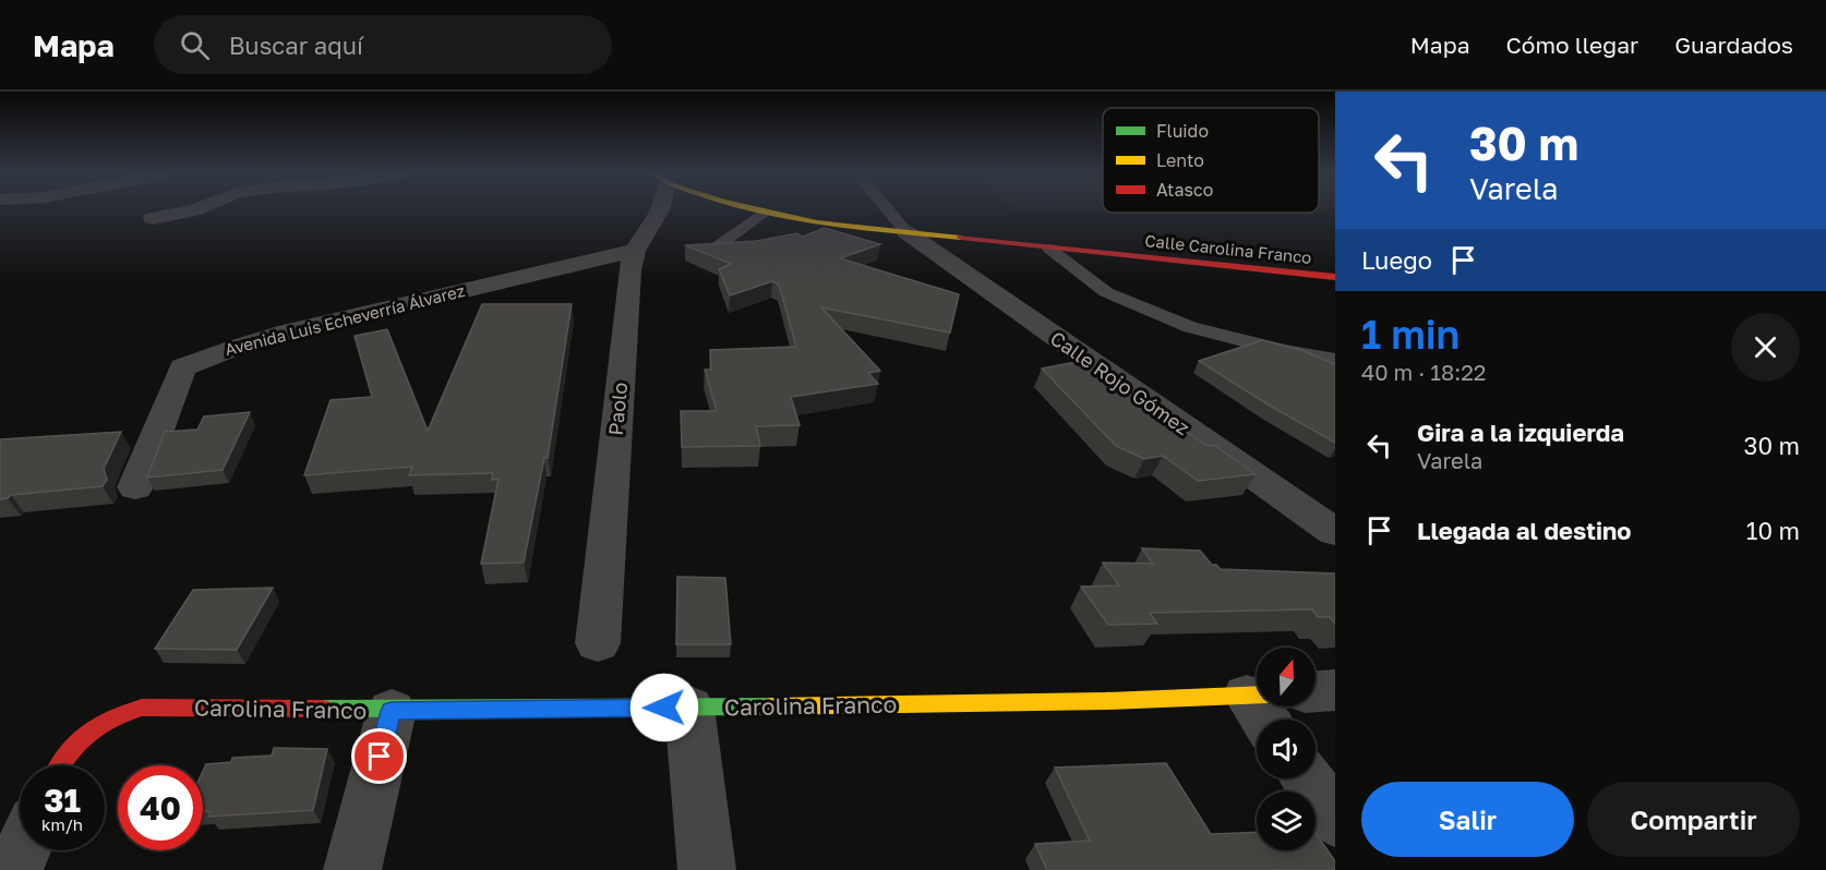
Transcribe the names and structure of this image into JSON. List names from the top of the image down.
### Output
{
  "streets": {
    "street": [
      "Calle Carolina Franco",
      "Avenida Luis Echeverría Álvarez",
      "Calle Rojo Gómez",
      "Paolo",
      "Carolina Franco"
    ]
  },
  "crossings": [
    ["Calle Carolina Franco", "Calle Rojo Gómez"],
    ["Avenida Luis Echeverría Álvarez", "Paolo"]
  ],
  "legend": ["Fluido", "Lento", "Atasco"],
  "north": "top",
  "page": {
    "header": "Mapa",
    "search": "Buscar aquí",
    "nav": ["Mapa", "Cómo llegar", "Guardados"],
    "turn": ["30 m", "Varela"],
    "then": "Luego",
    "heading": ["1 min", "40 m · 18:22"],
    "list": [
      {
        "name": "Gira a la izquierda",
        "note": "Varela",
        "value": "30 m"
      },
      {
        "name": "Llegada al destino",
        "value": "10 m"
      }
    ],
    "speed": "31 km/h",
    "limit": "40",
    "buttons": ["Salir", "Compartir"]
  }
}
